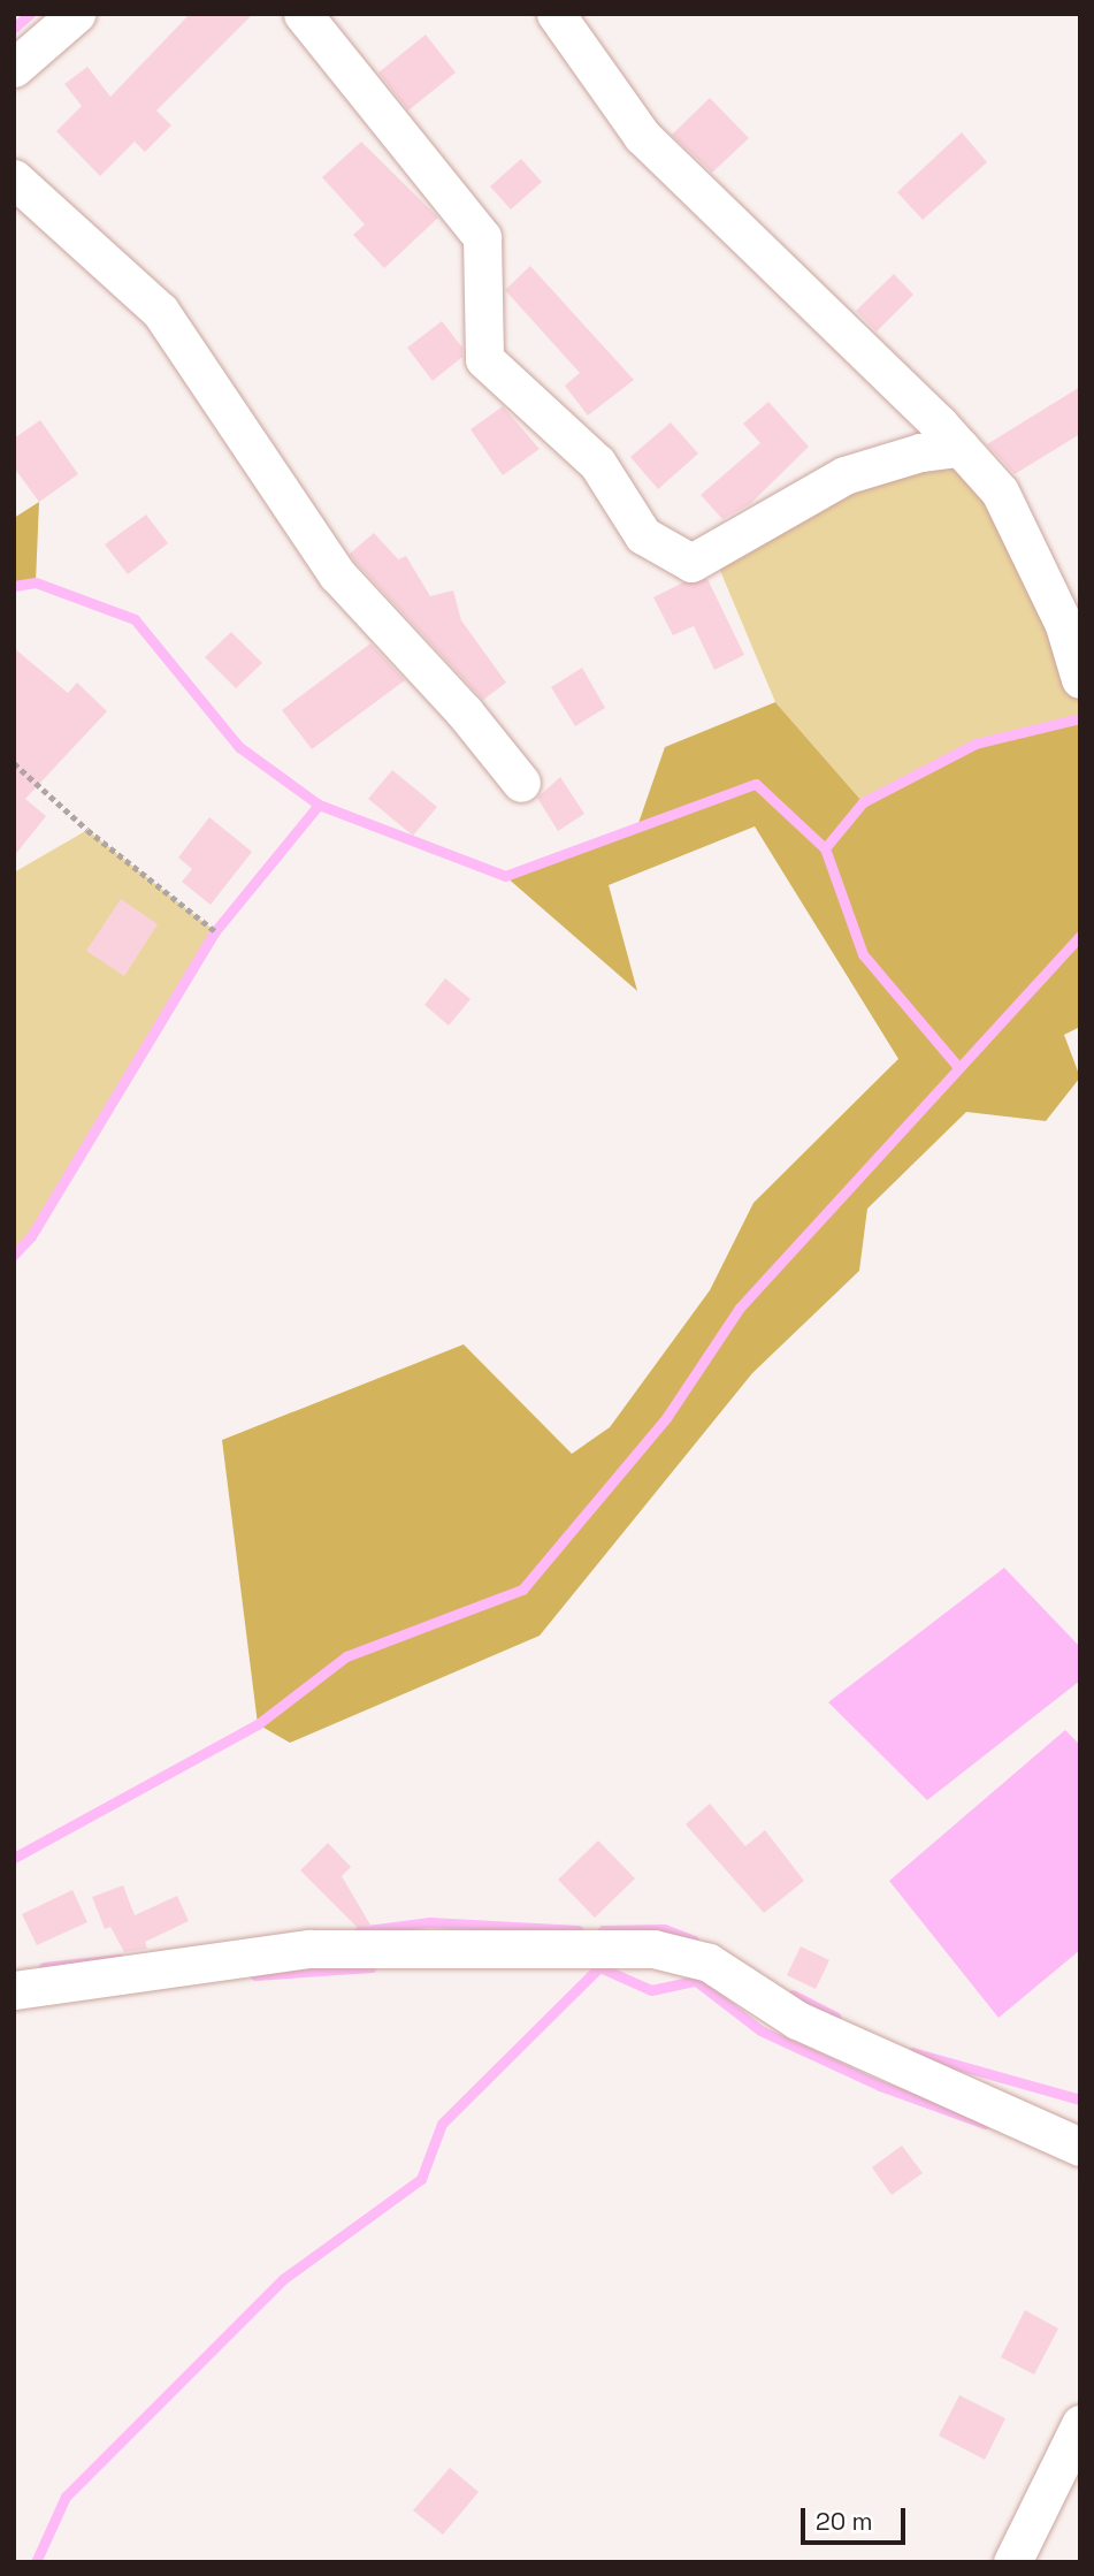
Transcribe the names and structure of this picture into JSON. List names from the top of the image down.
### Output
{
  "scale_bar": "20 m"
}
